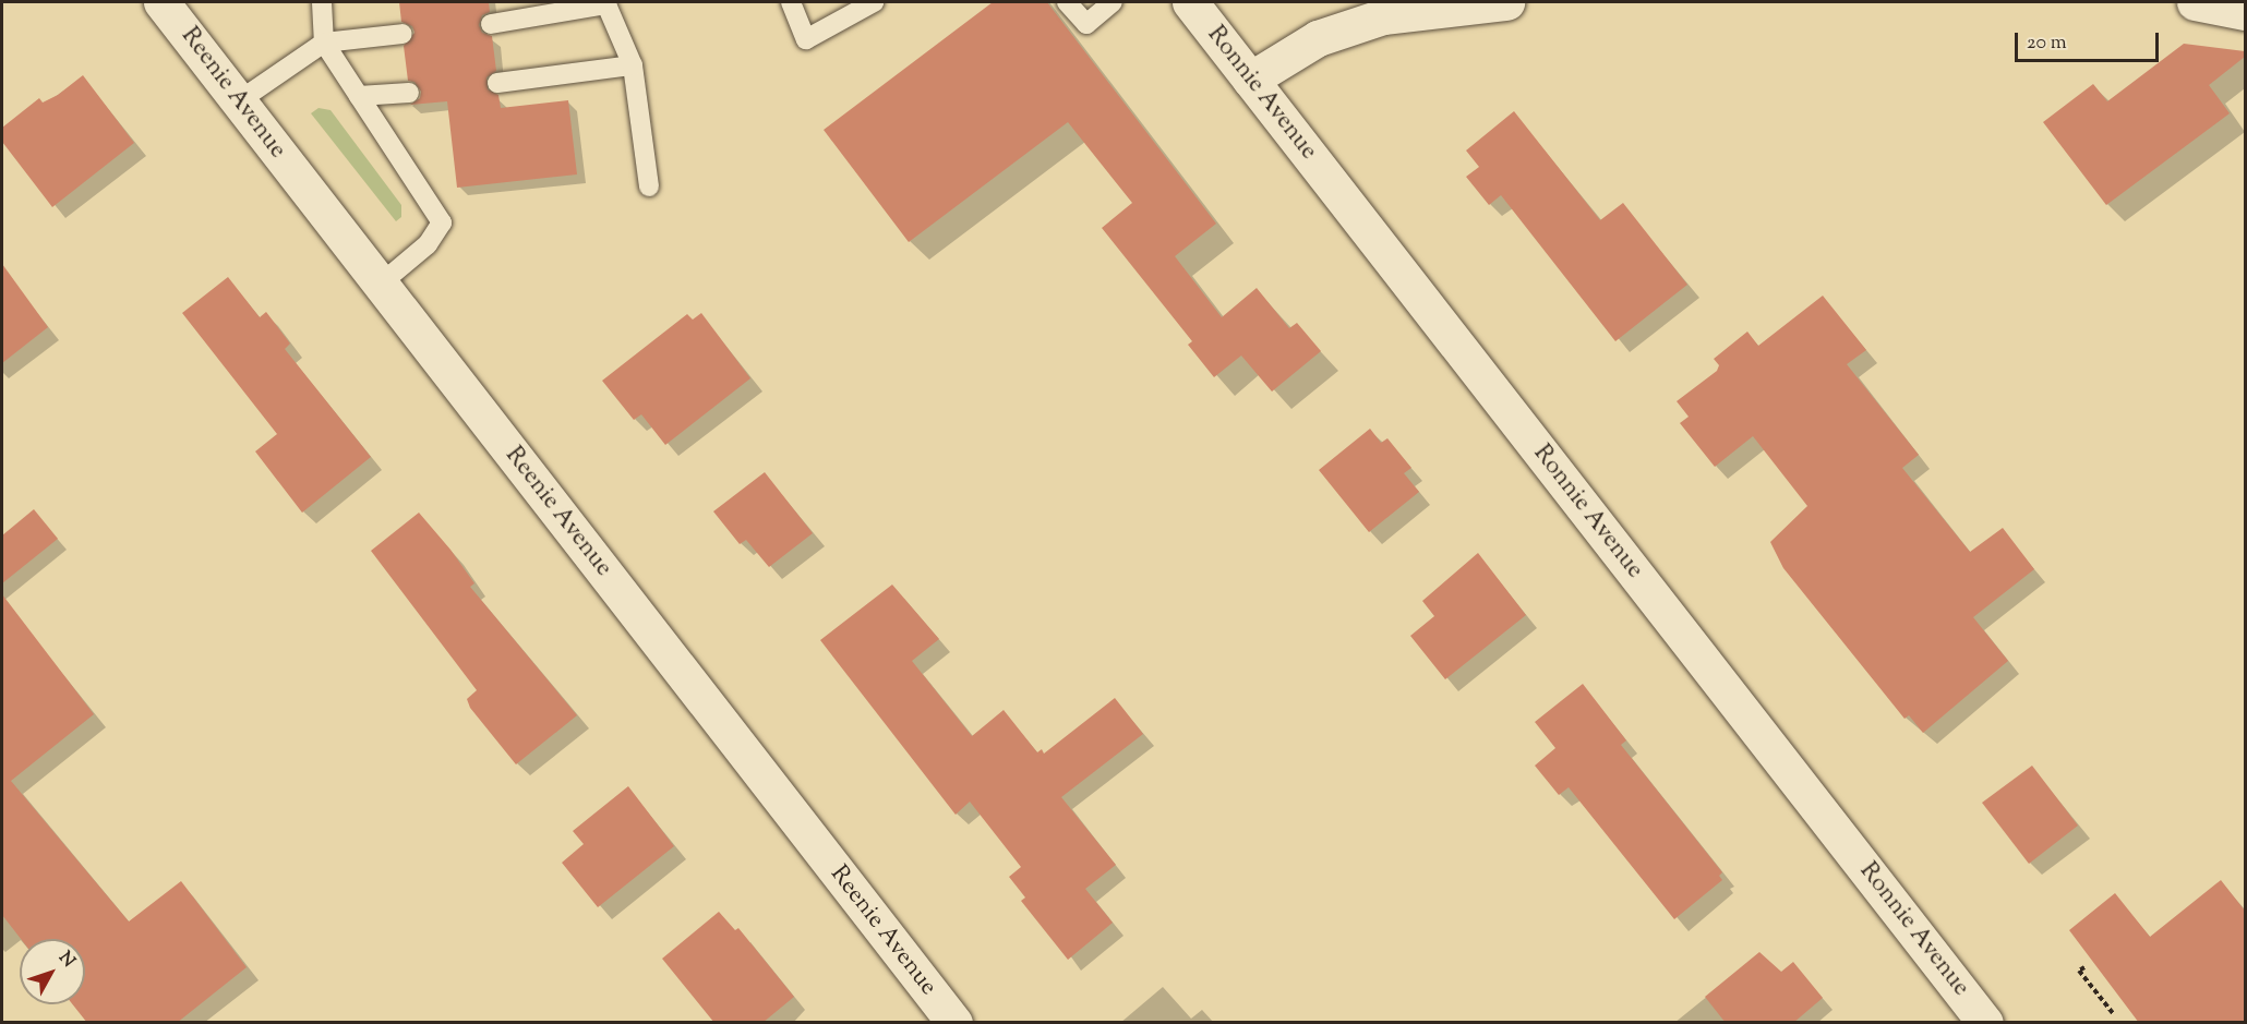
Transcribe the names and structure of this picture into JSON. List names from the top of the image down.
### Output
{
  "streets": {
    "street": ["Reenie Avenue", "Ronnie Avenue"]
  },
  "scale_bar": "20 m",
  "north": "top right"
}
